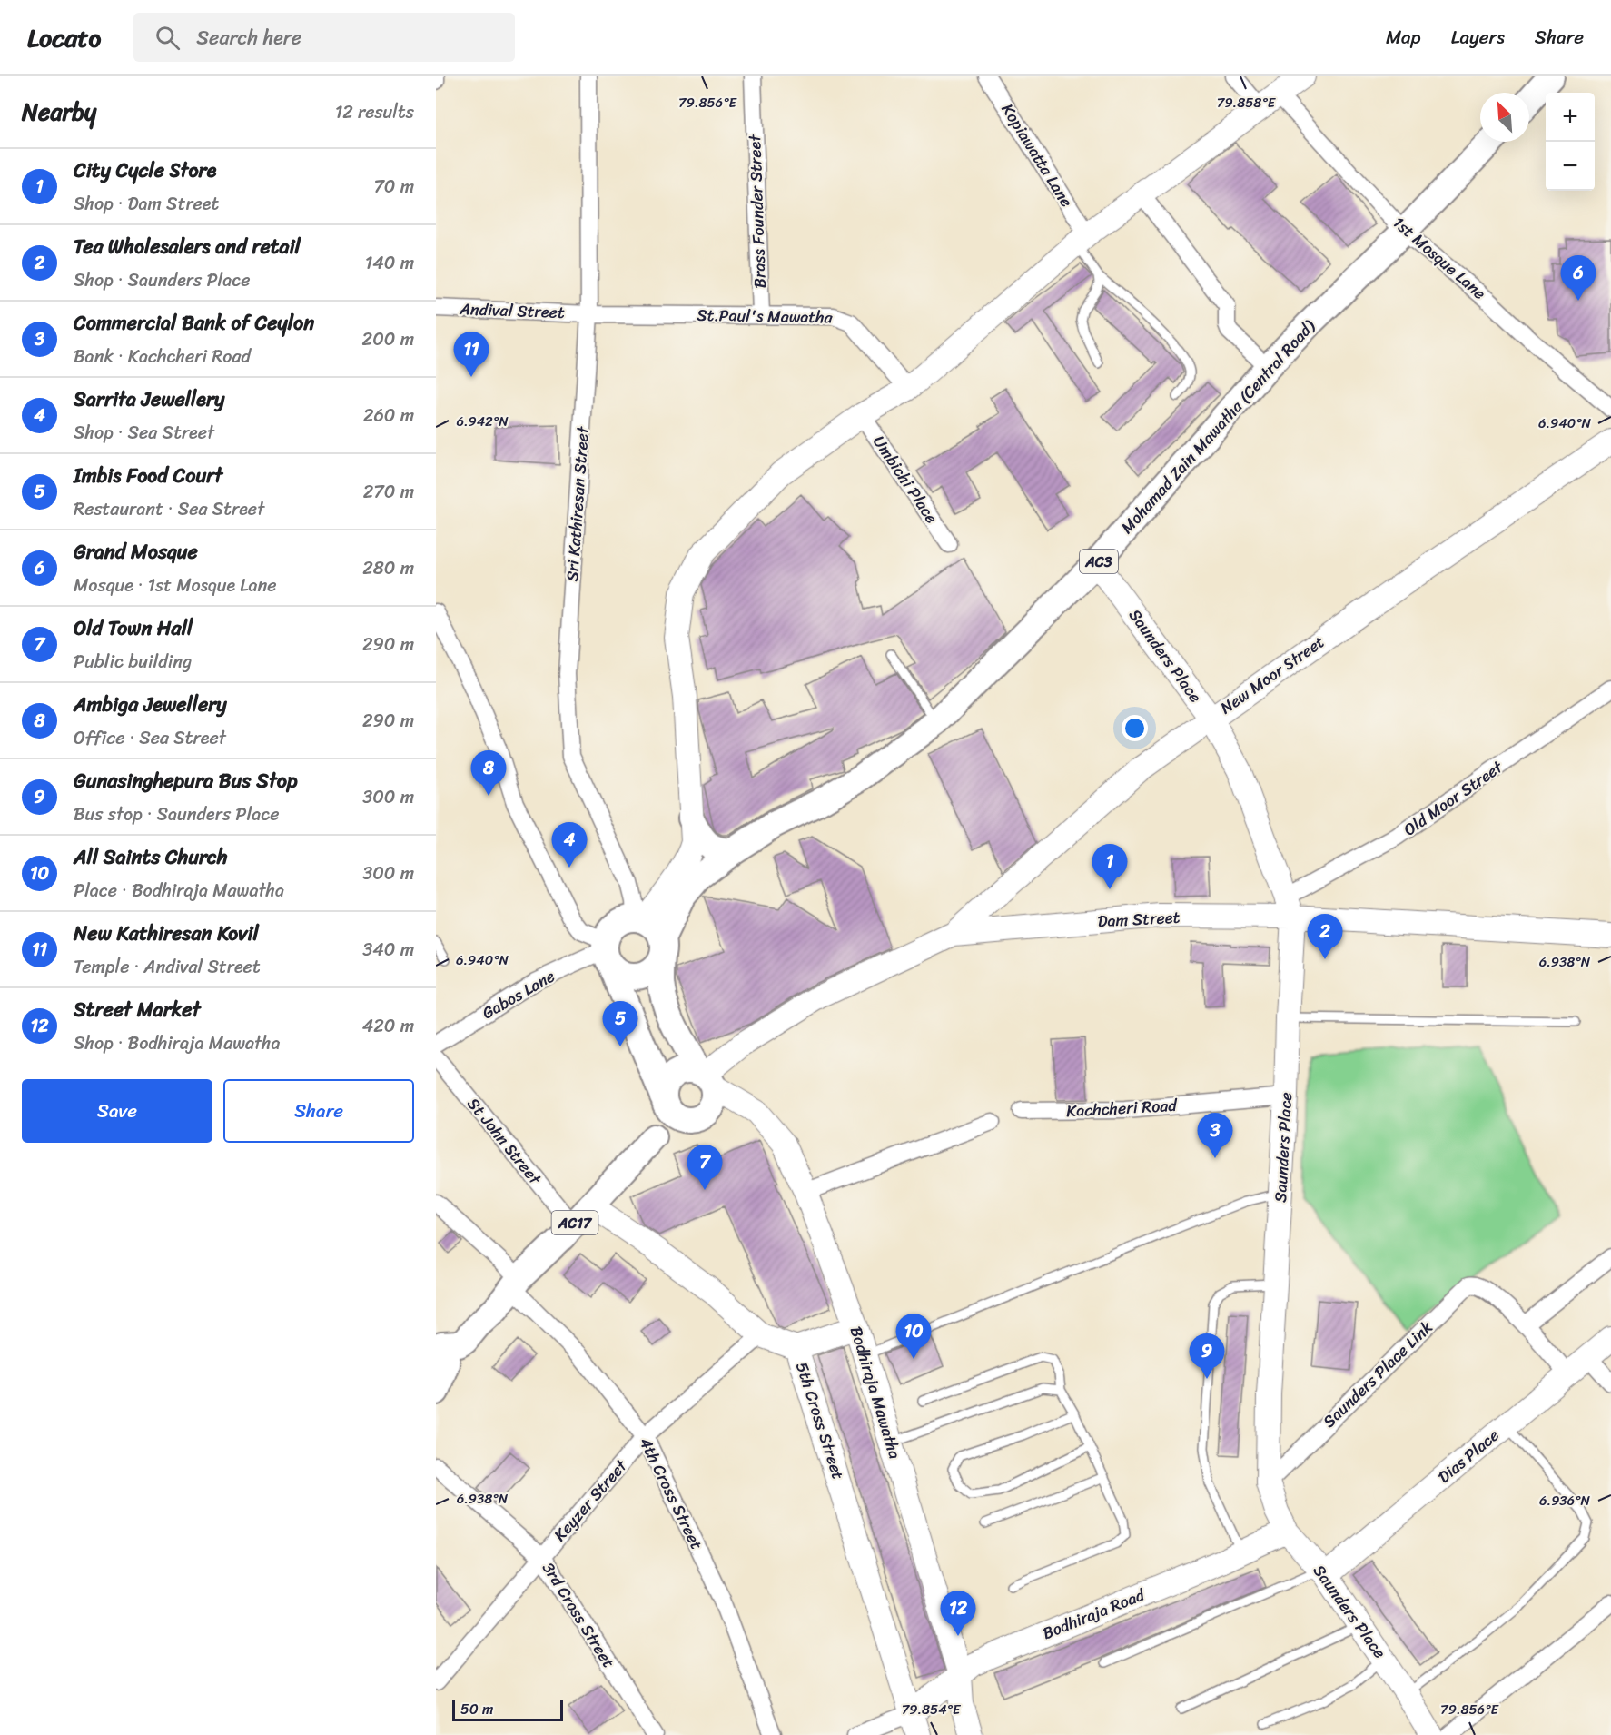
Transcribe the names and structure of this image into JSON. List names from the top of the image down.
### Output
{
  "streets": {
    "main road": ["Mohamad Zain Mawatha (Central Road)", "AC3", "AC17"],
    "street": [
      "Kopiawatta Lane",
      "Brass Founder Street",
      "1st Mosque Lane",
      "Andival Street",
      "St.Paul's Mawatha",
      "Umbichi Place",
      "Sri Kathiresan Street",
      "Saunders Place",
      "New Moor Street",
      "Old Moor Street",
      "Dam Street",
      "Gabos Lane",
      "Kachcheri Road",
      "St John Street",
      "Saunders Place Link",
      "Bodhiraja Mawatha",
      "5th Cross Street",
      "Dias Place",
      "4th Cross Street",
      "Keyzer Street",
      "Bodhiraja Road",
      "3rd Cross Street"
    ]
  },
  "crossings": [
    ["Brass Founder Street", "St.Paul's Mawatha"],
    ["1st Mosque Lane", "Mohamad Zain Mawatha (Central Road)"],
    ["Andival Street", "St.Paul's Mawatha"],
    ["Andival Street", "Sri Kathiresan Street"],
    ["St.Paul's Mawatha", "Sri Kathiresan Street"],
    ["Mohamad Zain Mawatha (Central Road)", "Sri Kathiresan Street"],
    ["Mohamad Zain Mawatha (Central Road)", "Saunders Place"],
    ["Mohamad Zain Mawatha (Central Road)", "Gabos Lane"],
    ["Sri Kathiresan Street", "Gabos Lane"],
    ["Saunders Place", "New Moor Street"],
    ["Saunders Place", "Old Moor Street"],
    ["Saunders Place", "Dam Street"],
    ["Saunders Place", "Kachcheri Road"],
    ["Saunders Place", "Saunders Place Link"],
    ["Saunders Place", "Dias Place"],
    ["Saunders Place", "Bodhiraja Road"],
    ["New Moor Street", "Dam Street"],
    ["Old Moor Street", "Dam Street"],
    ["Dam Street", "AC17"],
    ["Dam Street", "Bodhiraja Mawatha"],
    ["St John Street", "AC17"],
    ["AC17", "Bodhiraja Mawatha"],
    ["AC17", "5th Cross Street"],
    ["AC17", "4th Cross Street"],
    ["Bodhiraja Mawatha", "Bodhiraja Road"],
    ["5th Cross Street", "Keyzer Street"],
    ["5th Cross Street", "Bodhiraja Road"],
    ["4th Cross Street", "Keyzer Street"],
    ["Keyzer Street", "3rd Cross Street"]
  ],
  "scale_bar": "50 m",
  "north": "top left",
  "page": {
    "header": "Locato",
    "search": "Search here",
    "nav": ["Map", "Layers", "Share"],
    "heading": ["Nearby", "12 results"],
    "map_buttons": ["+", "−"],
    "list": [
      {
        "mark": "1",
        "name": "City Cycle Store",
        "note": "Shop · Dam Street",
        "value": "70 m"
      },
      {
        "mark": "2",
        "name": "Tea Wholesalers and retail",
        "note": "Shop · Saunders Place",
        "value": "140 m"
      },
      {
        "mark": "3",
        "name": "Commercial Bank of Ceylon",
        "note": "Bank · Kachcheri Road",
        "value": "200 m"
      },
      {
        "mark": "4",
        "name": "Sarrita Jewellery",
        "note": "Shop · Sea Street",
        "value": "260 m"
      },
      {
        "mark": "5",
        "name": "Imbis Food Court",
        "note": "Restaurant · Sea Street",
        "value": "270 m"
      },
      {
        "mark": "6",
        "name": "Grand Mosque",
        "note": "Mosque · 1st Mosque Lane",
        "value": "280 m"
      },
      {
        "mark": "7",
        "name": "Old Town Hall",
        "note": "Public building",
        "value": "290 m"
      },
      {
        "mark": "8",
        "name": "Ambiga Jewellery",
        "note": "Office · Sea Street",
        "value": "290 m"
      },
      {
        "mark": "9",
        "name": "Gunasinghepura Bus Stop",
        "note": "Bus stop · Saunders Place",
        "value": "300 m"
      },
      {
        "mark": "10",
        "name": "All Saints Church",
        "note": "Place · Bodhiraja Mawatha",
        "value": "300 m"
      },
      {
        "mark": "11",
        "name": "New Kathiresan Kovil",
        "note": "Temple · Andival Street",
        "value": "340 m"
      },
      {
        "mark": "12",
        "name": "Street Market",
        "note": "Shop · Bodhiraja Mawatha",
        "value": "420 m"
      }
    ],
    "pins": [
      "6",
      "11",
      "8",
      "4",
      "1",
      "2",
      "5",
      "3",
      "7",
      "10",
      "9",
      "12"
    ],
    "buttons": ["Save", "Share"],
    "scale": "50 m"
  },
  "coordinates": [
    "79.856°E",
    "79.858°E",
    "6.942°N",
    "6.940°N",
    "6.938°N",
    "6.936°N",
    "79.854°E"
  ]
}
